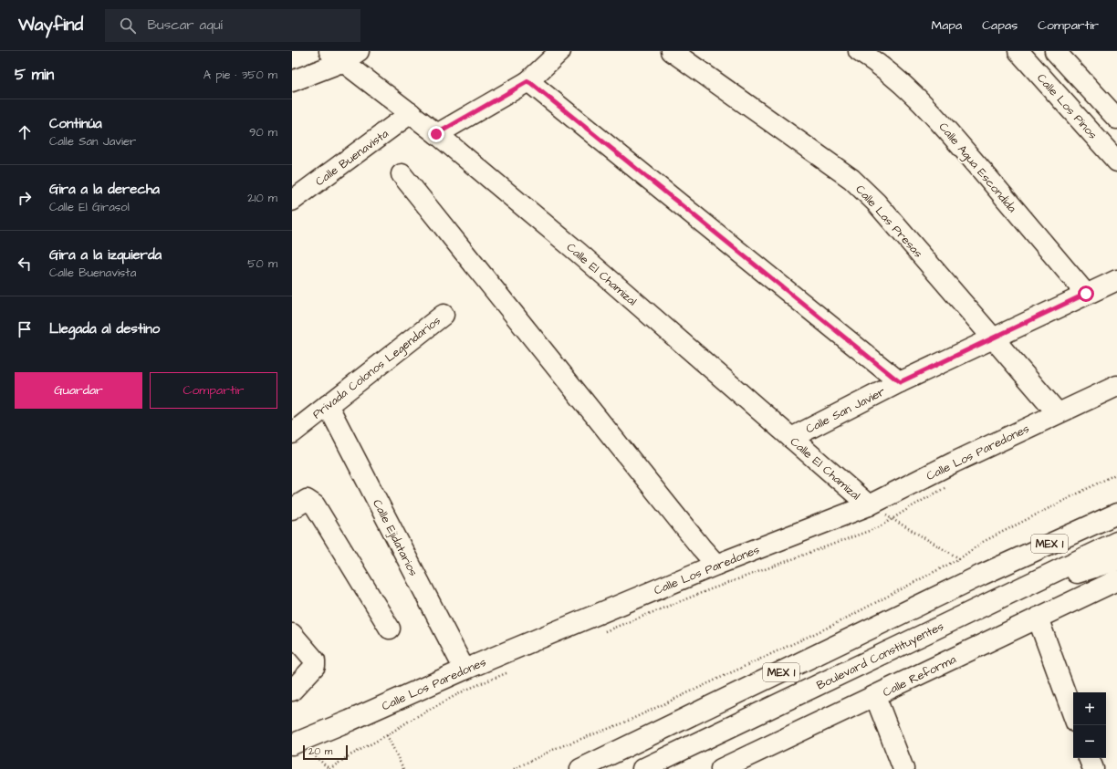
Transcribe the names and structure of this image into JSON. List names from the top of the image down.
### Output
{
  "streets": {
    "main road": [
      "Calle Los Pinos",
      "Calle Buenavista",
      "Calle Agua Escondida",
      "Calle Las Presas",
      "Calle El Chamizal",
      "Privada Colonos Legendarios",
      "Calle San Javier",
      "Calle Los Paredones",
      "Calle Ejidatarios",
      "MEX 1",
      "Boulevard Constituyentes",
      "Calle Reforma"
    ]
  },
  "crossings": [
    ["Calle Buenavista", "Calle El Chamizal"],
    ["Calle Agua Escondida", "Calle San Javier"],
    ["Calle Las Presas", "Calle San Javier"],
    ["Calle Las Presas", "Calle Los Paredones"],
    ["Calle El Chamizal", "Calle San Javier"],
    ["Calle El Chamizal", "Calle Los Paredones"],
    ["Privada Colonos Legendarios", "Calle Ejidatarios"],
    ["Calle Los Paredones", "Calle Ejidatarios"]
  ],
  "scale_bar": "20 m",
  "page": {
    "header": "Wayfind",
    "search": "Buscar aquí",
    "nav": ["Mapa", "Capas", "Compartir"],
    "heading": ["5 min", "A pie · 350 m"],
    "list": [
      ["Continúa", "Calle San Javier", "90 m"],
      ["Gira a la derecha", "Calle El Girasol", "210 m"],
      ["Gira a la izquierda", "Calle Buenavista", "50 m"],
      "Llegada al destino"
    ],
    "buttons": ["Guardar", "Compartir"],
    "map_buttons": ["+", "−"],
    "scale": "20 m"
  }
}
